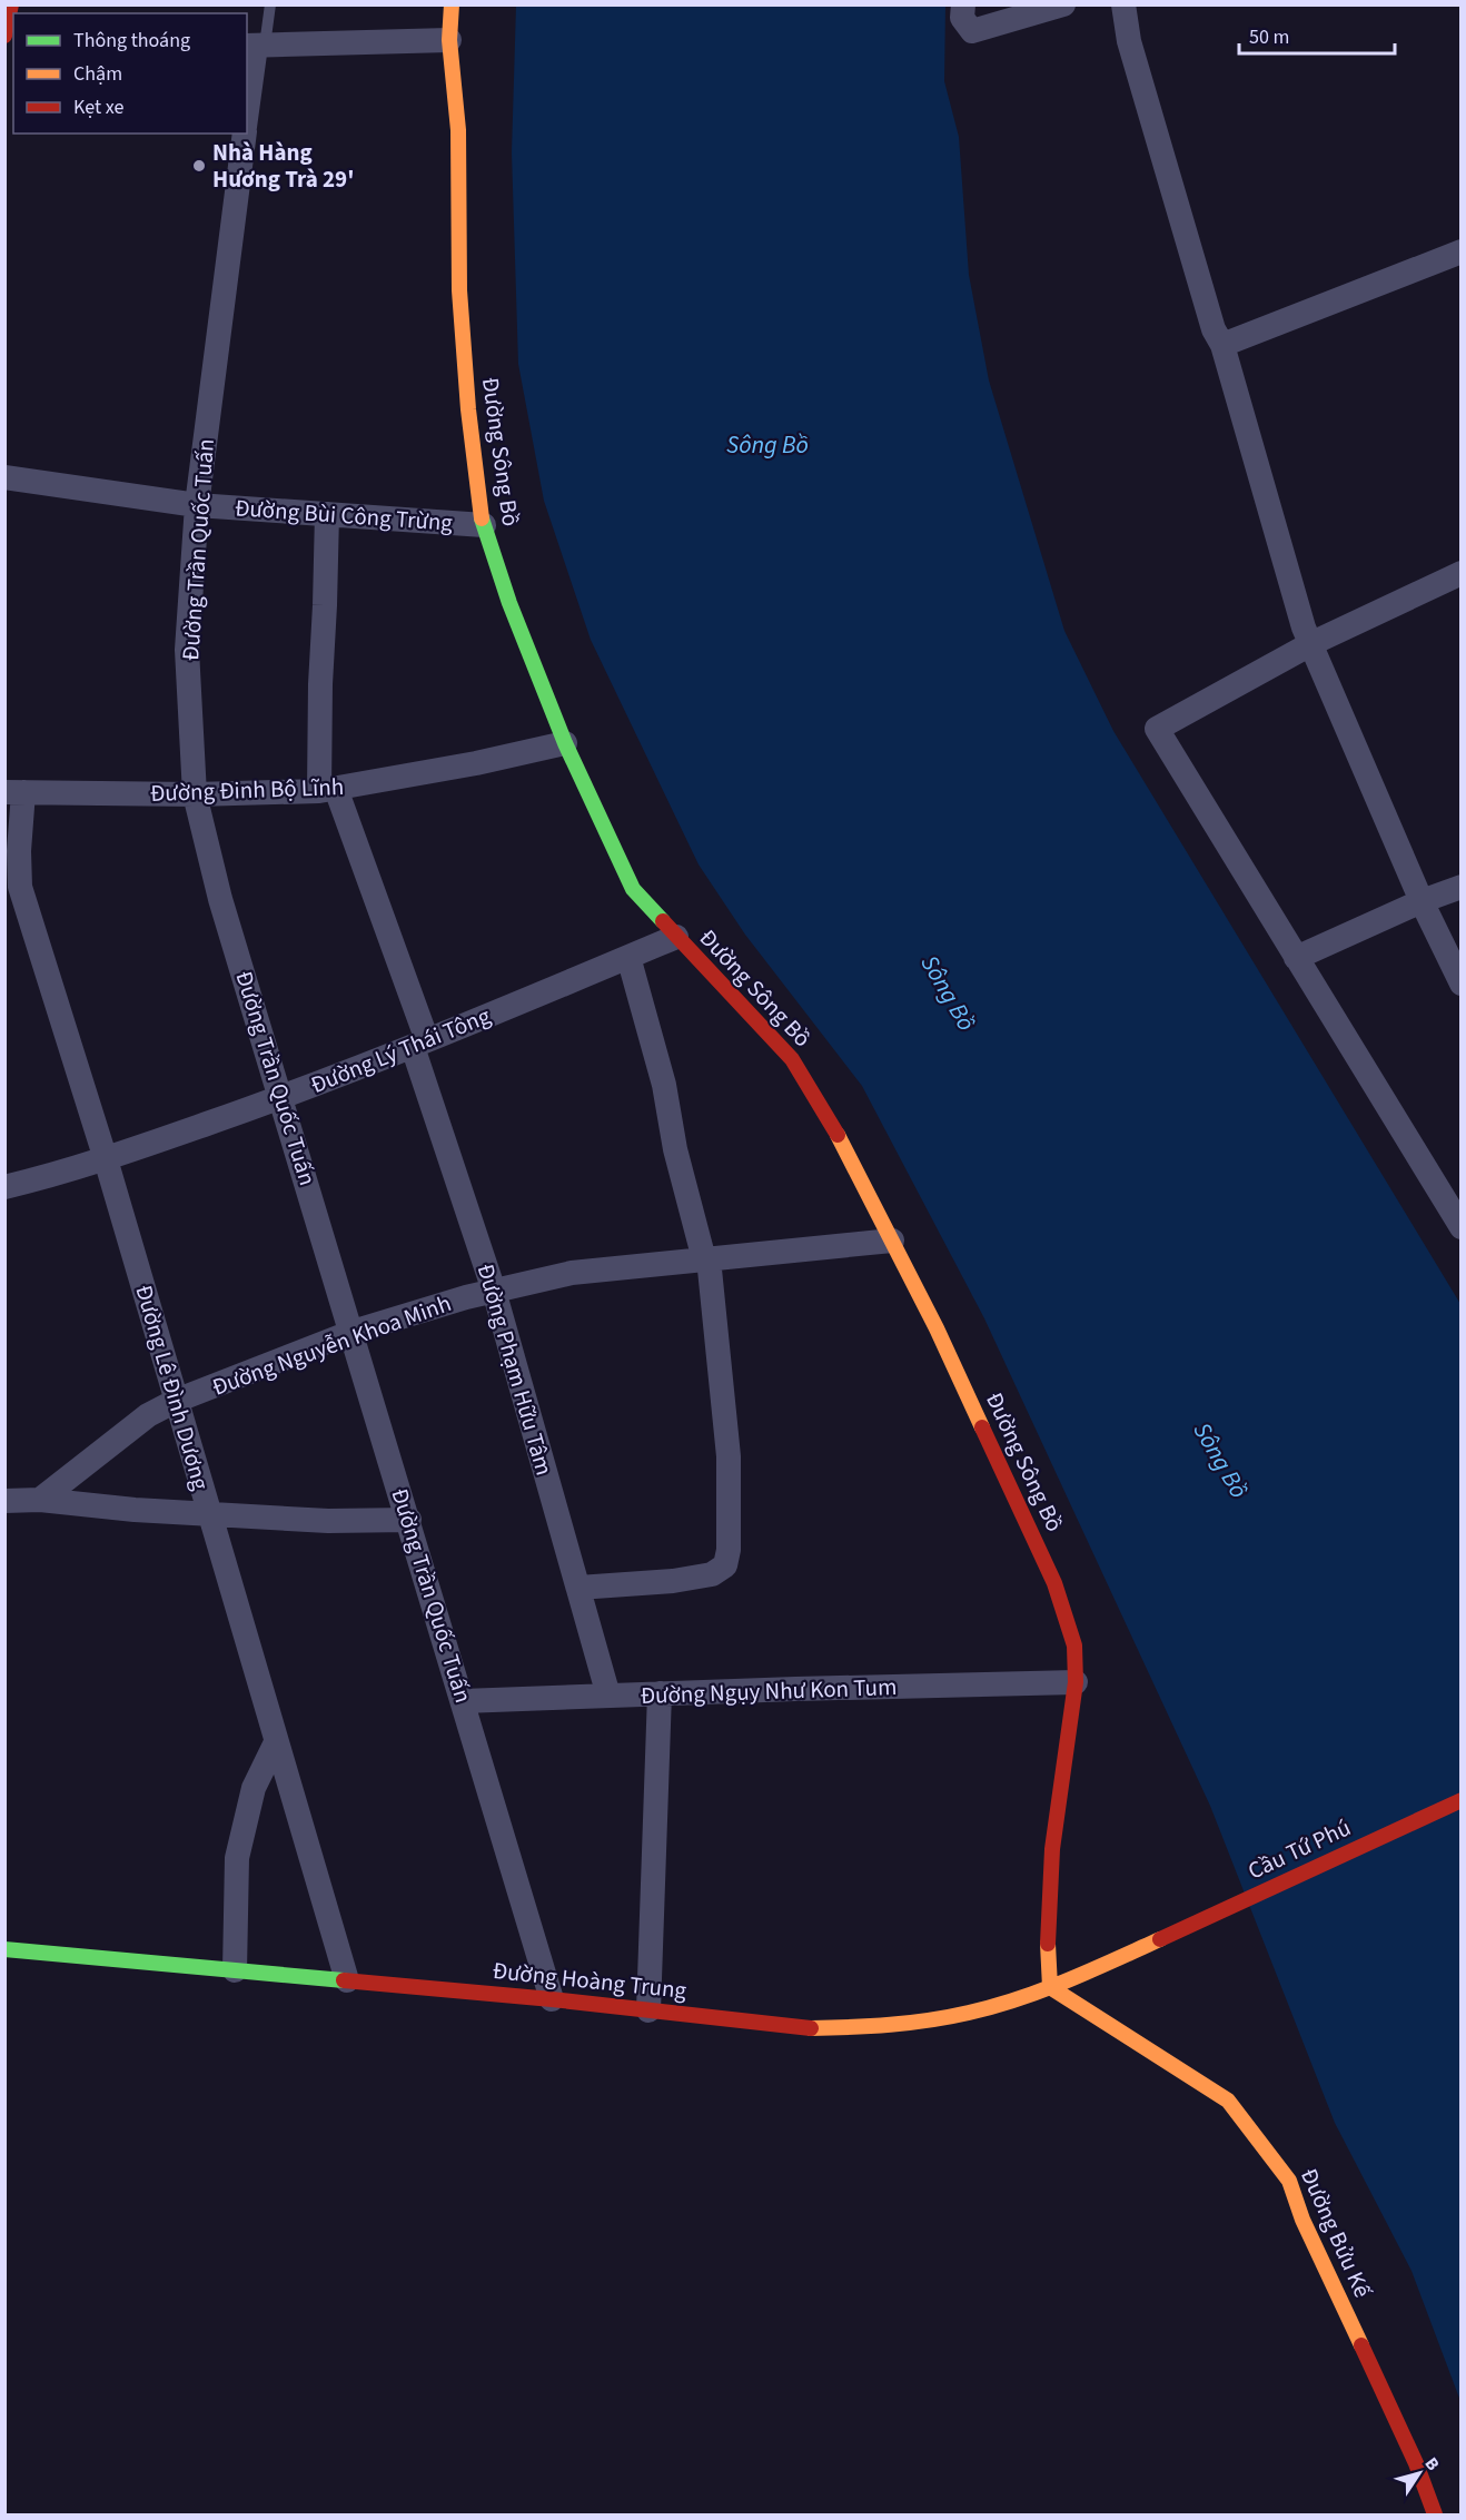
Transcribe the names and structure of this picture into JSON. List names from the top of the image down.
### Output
{
  "streets": {
    "main road": [
      "Đường Sông Bồ",
      "Cầu Tứ Phú",
      "Đường Hoàng Trung",
      "Đường Bửu Kế"
    ],
    "street": [
      "Đường Bùi Công Trừng",
      "Đường Trần Quốc Tuấn",
      "Đường Đinh Bộ Lĩnh",
      "Đường Lý Thái Tông",
      "Đường Nguyễn Khoa Minh",
      "Đường Phạm Hữu Tâm",
      "Đường Lê Đình Dương",
      "Đường Ngụy Như Kon Tum"
    ]
  },
  "crossings": [
    ["Đường Sông Bồ", "Đường Bùi Công Trừng"],
    ["Đường Sông Bồ", "Đường Đinh Bộ Lĩnh"],
    ["Đường Sông Bồ", "Đường Lý Thái Tông"],
    ["Đường Sông Bồ", "Đường Nguyễn Khoa Minh"],
    ["Đường Sông Bồ", "Đường Ngụy Như Kon Tum"],
    ["Đường Sông Bồ", "Đường Hoàng Trung"],
    ["Đường Sông Bồ", "Đường Bửu Kế"],
    ["Đường Bùi Công Trừng", "Đường Trần Quốc Tuấn"],
    ["Đường Bùi Công Trừng", "Đường Phạm Hữu Tâm"],
    ["Đường Trần Quốc Tuấn", "Đường Đinh Bộ Lĩnh"],
    ["Đường Trần Quốc Tuấn", "Đường Lý Thái Tông"],
    ["Đường Trần Quốc Tuấn", "Đường Nguyễn Khoa Minh"],
    ["Đường Trần Quốc Tuấn", "Đường Ngụy Như Kon Tum"],
    ["Đường Trần Quốc Tuấn", "Đường Hoàng Trung"],
    ["Đường Đinh Bộ Lĩnh", "Đường Phạm Hữu Tâm"],
    ["Đường Đinh Bộ Lĩnh", "Đường Lê Đình Dương"],
    ["Đường Lý Thái Tông", "Đường Phạm Hữu Tâm"],
    ["Đường Lý Thái Tông", "Đường Lê Đình Dương"],
    ["Đường Nguyễn Khoa Minh", "Đường Phạm Hữu Tâm"],
    ["Đường Nguyễn Khoa Minh", "Đường Lê Đình Dương"],
    ["Đường Phạm Hữu Tâm", "Đường Ngụy Như Kon Tum"],
    ["Đường Lê Đình Dương", "Đường Hoàng Trung"],
    ["Cầu Tứ Phú", "Đường Hoàng Trung"],
    ["Đường Hoàng Trung", "Đường Bửu Kế"]
  ],
  "water": ["Sông Bồ"],
  "places": ["Nhà Hàng Hương Trà 29'"],
  "legend": ["Thông thoáng", "Chậm", "Kẹt xe"],
  "scale_bar": "50 m",
  "north": "top right"
}
